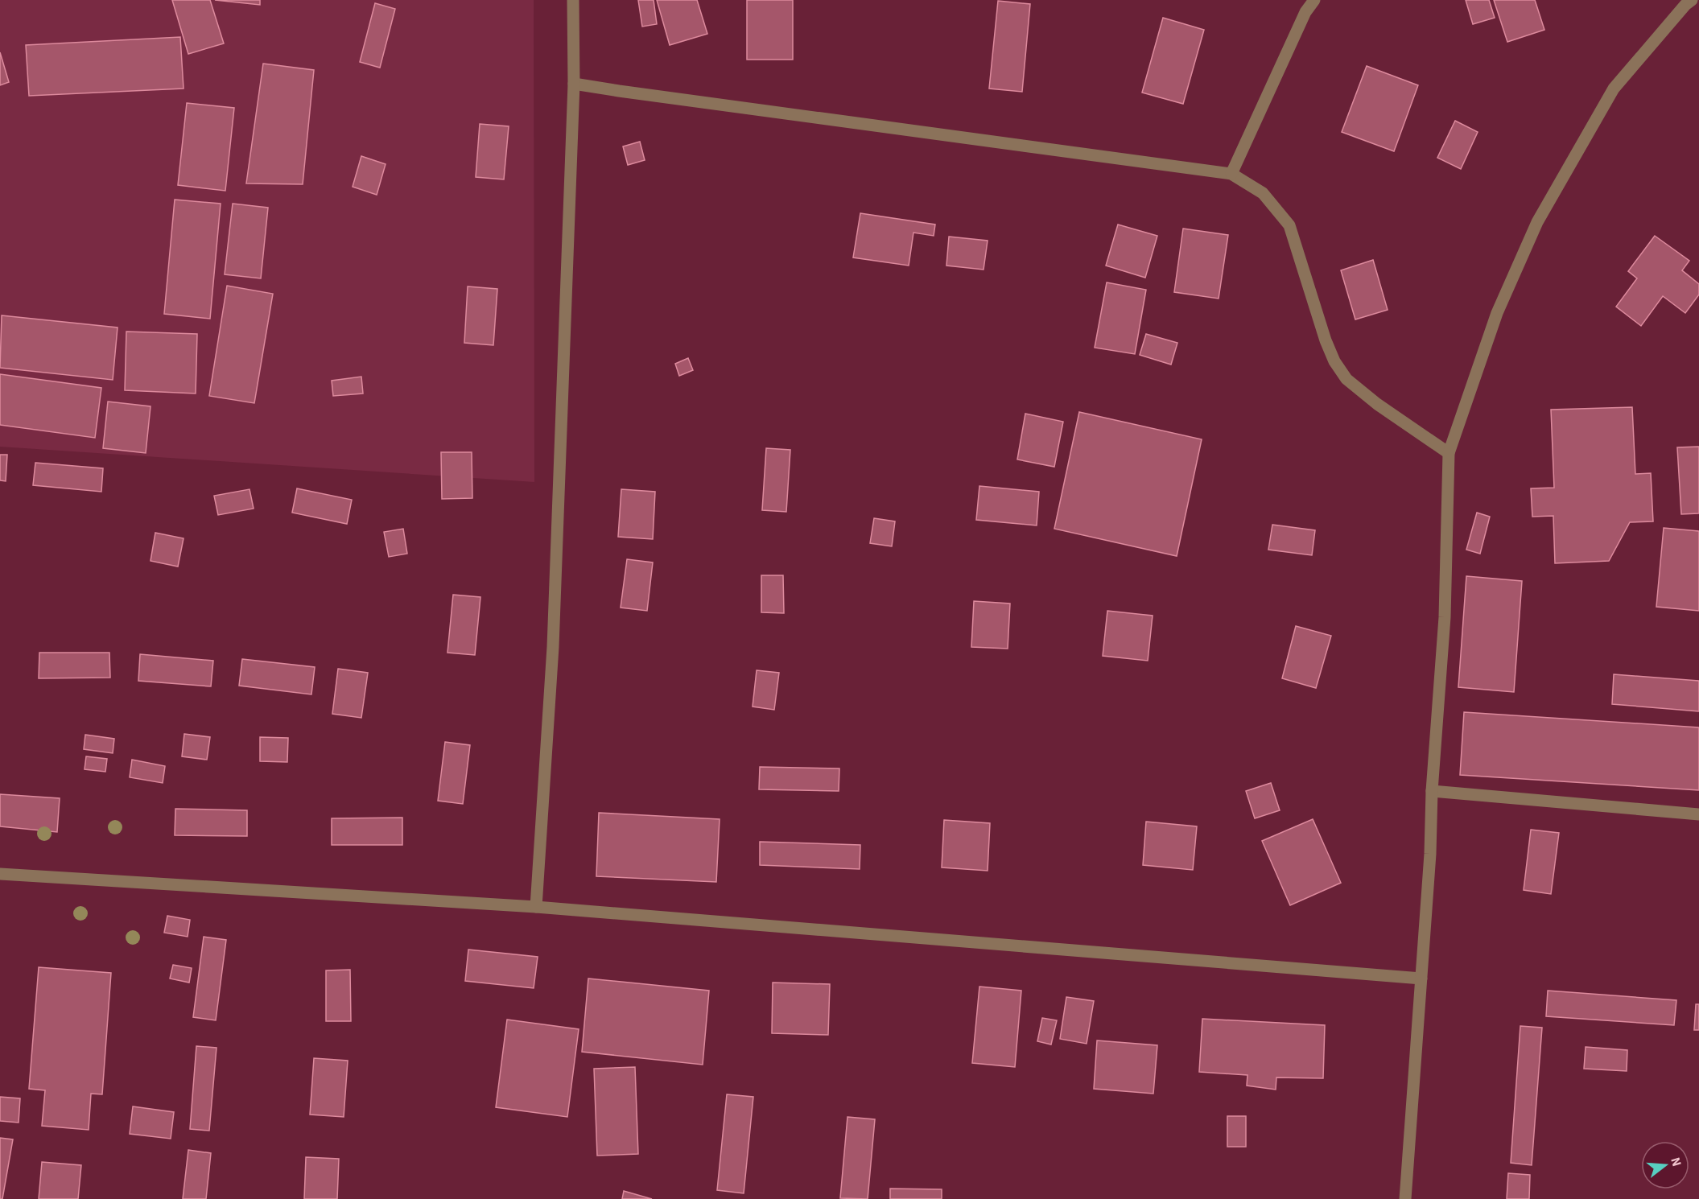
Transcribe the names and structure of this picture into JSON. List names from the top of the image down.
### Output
{
  "north": "right"
}
